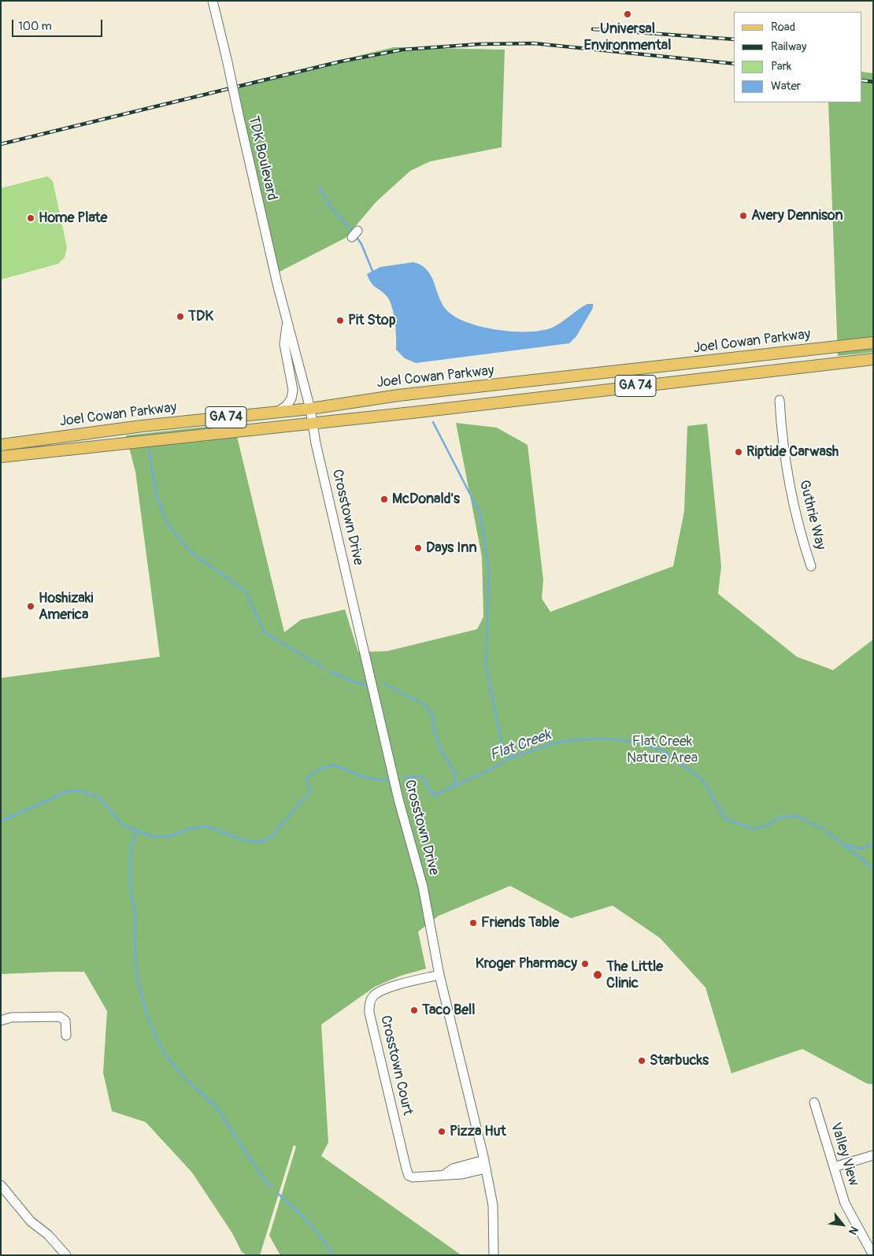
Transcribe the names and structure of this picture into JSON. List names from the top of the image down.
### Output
{
  "streets": {
    "main road": ["Joel Cowan Parkway", "GA 74"],
    "street": [
      "TDK Boulevard",
      "Guthrie Way",
      "Crosstown Drive",
      "Crosstown Court",
      "Valley View"
    ]
  },
  "crossings": [
    ["TDK Boulevard", "Joel Cowan Parkway"],
    ["TDK Boulevard", "Crosstown Drive"],
    ["Joel Cowan Parkway", "Crosstown Drive"],
    ["Crosstown Drive", "Crosstown Court"]
  ],
  "water": ["Flat Creek"],
  "parks": ["Flat Creek Nature Area"],
  "places": [
    "Universal Environmental",
    "Avery Dennison",
    "Home Plate",
    "TDK",
    "Pit Stop",
    "Riptide Carwash",
    "McDonald's",
    "Days Inn",
    "Hoshizaki America",
    "Friends Table",
    "Kroger Pharmacy",
    "The Little Clinic",
    "Taco Bell",
    "Starbucks",
    "Pizza Hut"
  ],
  "legend": [
    "Road",
    "Railway",
    "Park",
    "Water"
  ],
  "scale_bar": "100 m",
  "north": "bottom right"
}
